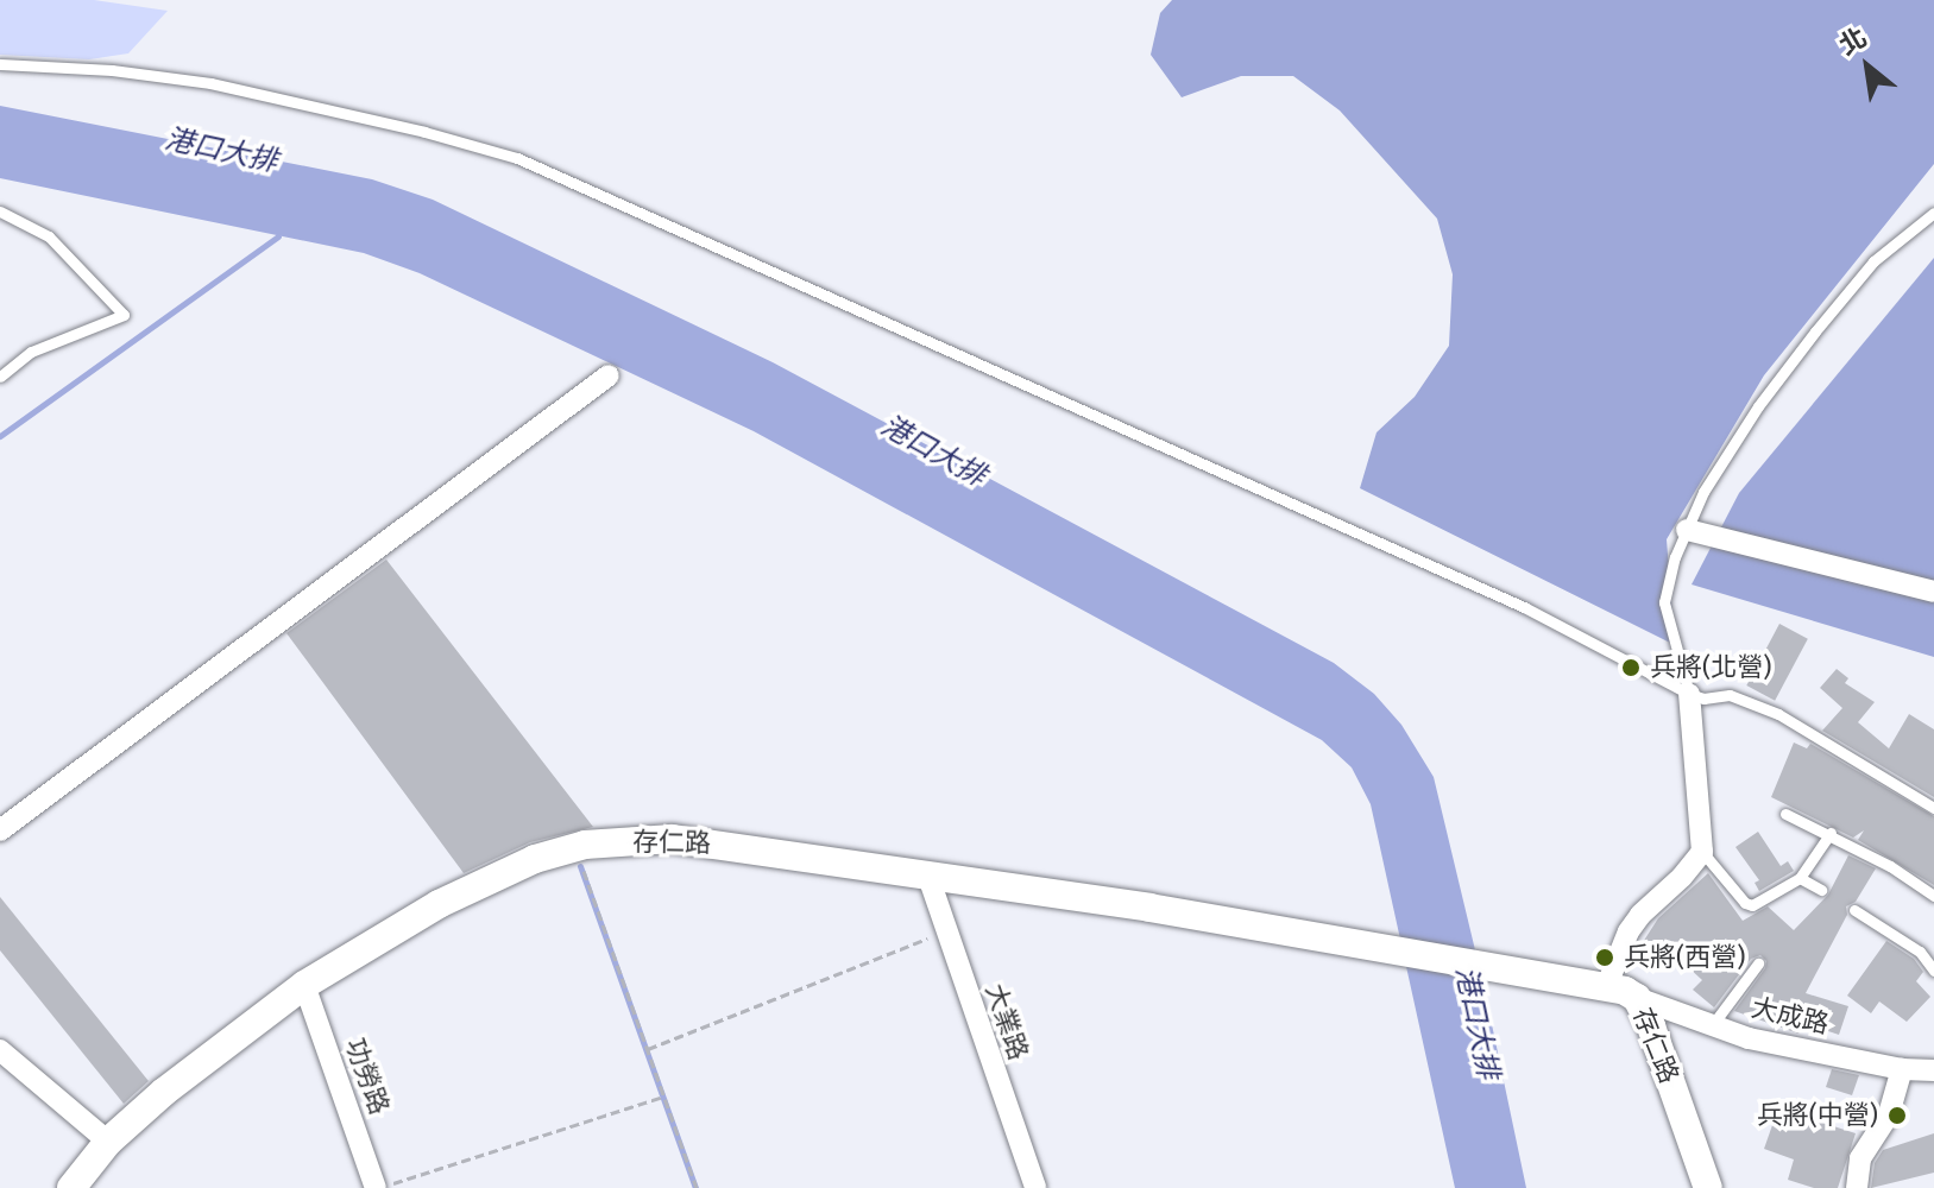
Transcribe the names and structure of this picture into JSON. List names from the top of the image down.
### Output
{
  "streets": {
    "street": [
      "存仁路",
      "大成路",
      "大業路",
      "功勞路"
    ]
  },
  "crossings": [
    ["存仁路", "大成路"],
    ["存仁路", "大業路"],
    ["存仁路", "功勞路"]
  ],
  "water": ["港口大排"],
  "places": ["兵將(北營)", "兵將(西營)", "兵將(中營)"],
  "north": "top left"
}
